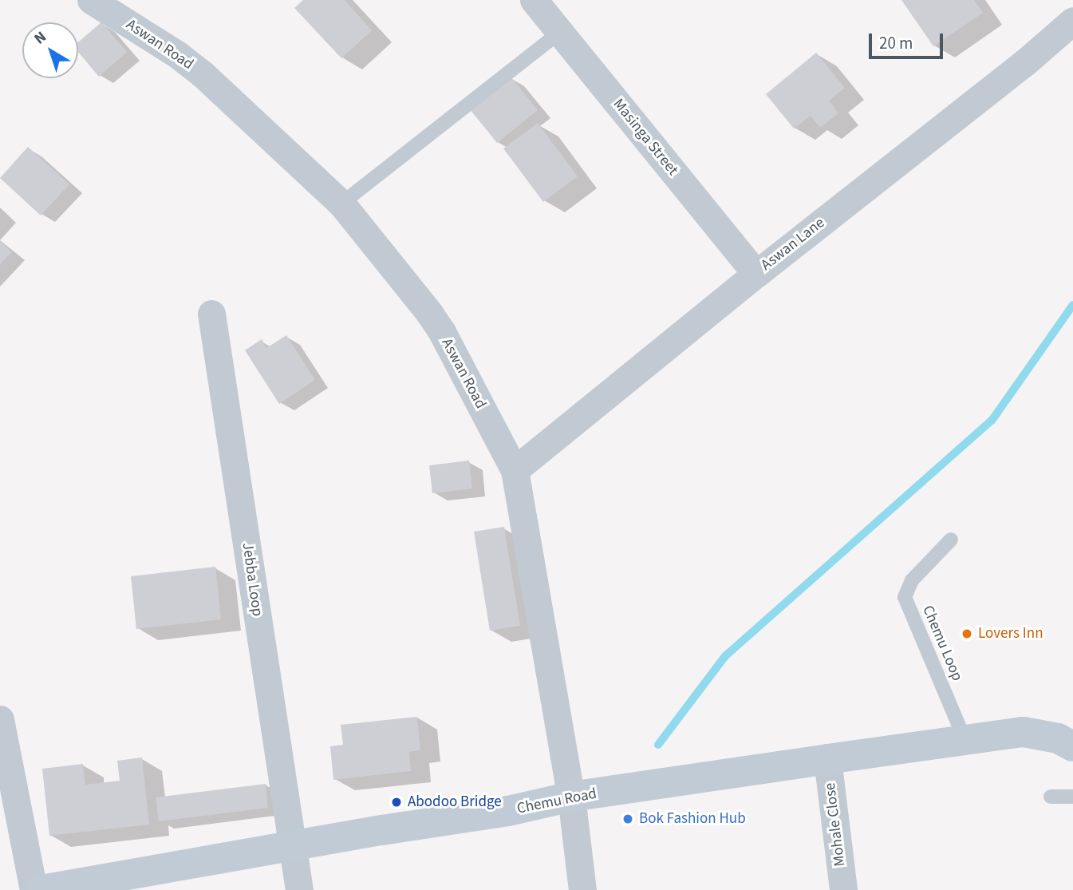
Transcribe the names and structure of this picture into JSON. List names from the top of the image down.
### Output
{
  "streets": {
    "street": [
      "Aswan Road",
      "Masinga Street",
      "Aswan Lane",
      "Jebba Loop",
      "Chemu Road",
      "Mohale Close"
    ],
    "lane": ["Chemu Loop"]
  },
  "crossings": [
    ["Aswan Road", "Aswan Lane"],
    ["Aswan Road", "Chemu Road"],
    ["Masinga Street", "Aswan Lane"],
    ["Jebba Loop", "Chemu Road"],
    ["Chemu Loop", "Chemu Road"],
    ["Chemu Road", "Mohale Close"]
  ],
  "places": ["Lovers Inn", "Abodoo Bridge", "Bok Fashion Hub"],
  "scale_bar": "20 m",
  "north": "top left"
}
